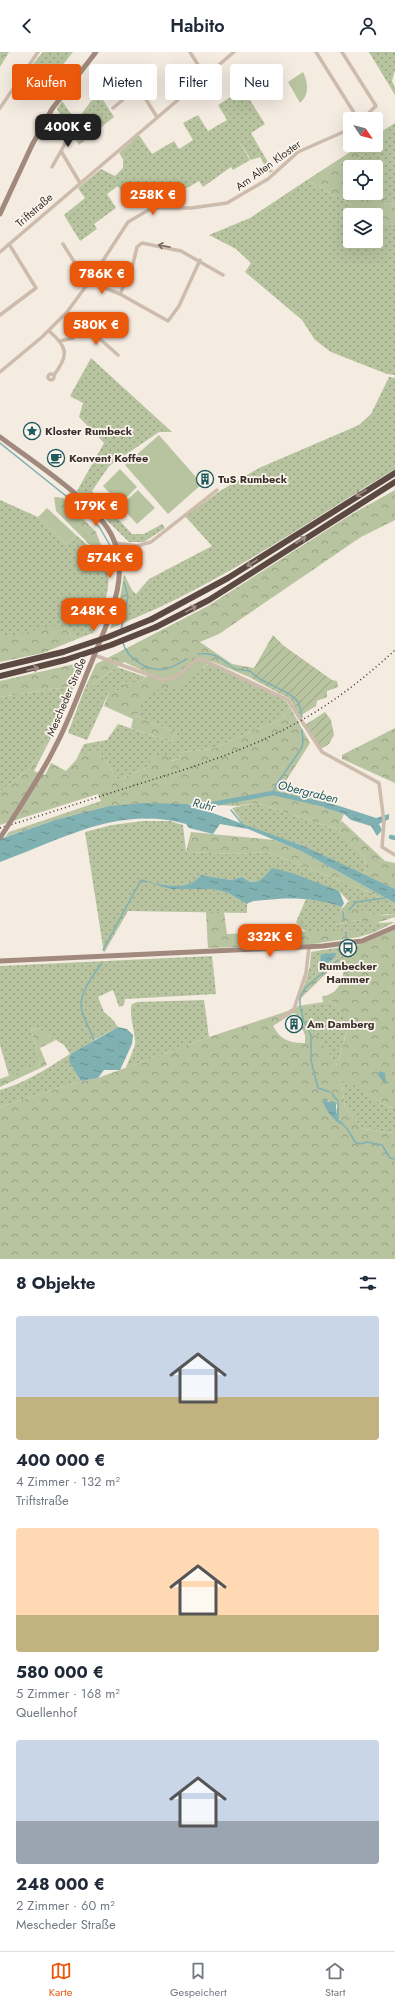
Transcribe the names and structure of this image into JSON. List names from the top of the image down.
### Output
{
  "streets": {
    "street": ["Am Alten Kloster", "Triftstraße", "Mescheder Straße"]
  },
  "water": ["Obergraben", "Ruhr"],
  "places": {
    "place": ["Kloster Rumbeck"],
    "cafe": ["Konvent Koffee"],
    "building": ["TuS Rumbeck", "Am Damberg"],
    "bus stop": ["Rumbecker Hammer"]
  },
  "north": "bottom right",
  "page": {
    "header": "Habito",
    "chip": [
      "Kaufen",
      "Mieten",
      "Filter",
      "Neu"
    ],
    "price": [
      "400K €",
      "258K €",
      "786K €",
      "580K €",
      "179K €",
      "574K €",
      "248K €",
      "332K €"
    ],
    "heading": "8 Objekte",
    "list": [
      {
        "name": "400 000 €",
        "note": "4 Zimmer · 132 m² · Triftstraße"
      },
      {
        "name": "580 000 €",
        "note": "5 Zimmer · 168 m² · Quellenhof"
      },
      {
        "name": "248 000 €",
        "note": "2 Zimmer · 60 m² · Mescheder Straße"
      }
    ],
    "tabs": ["Karte", "Gespeichert", "Start"]
  }
}
